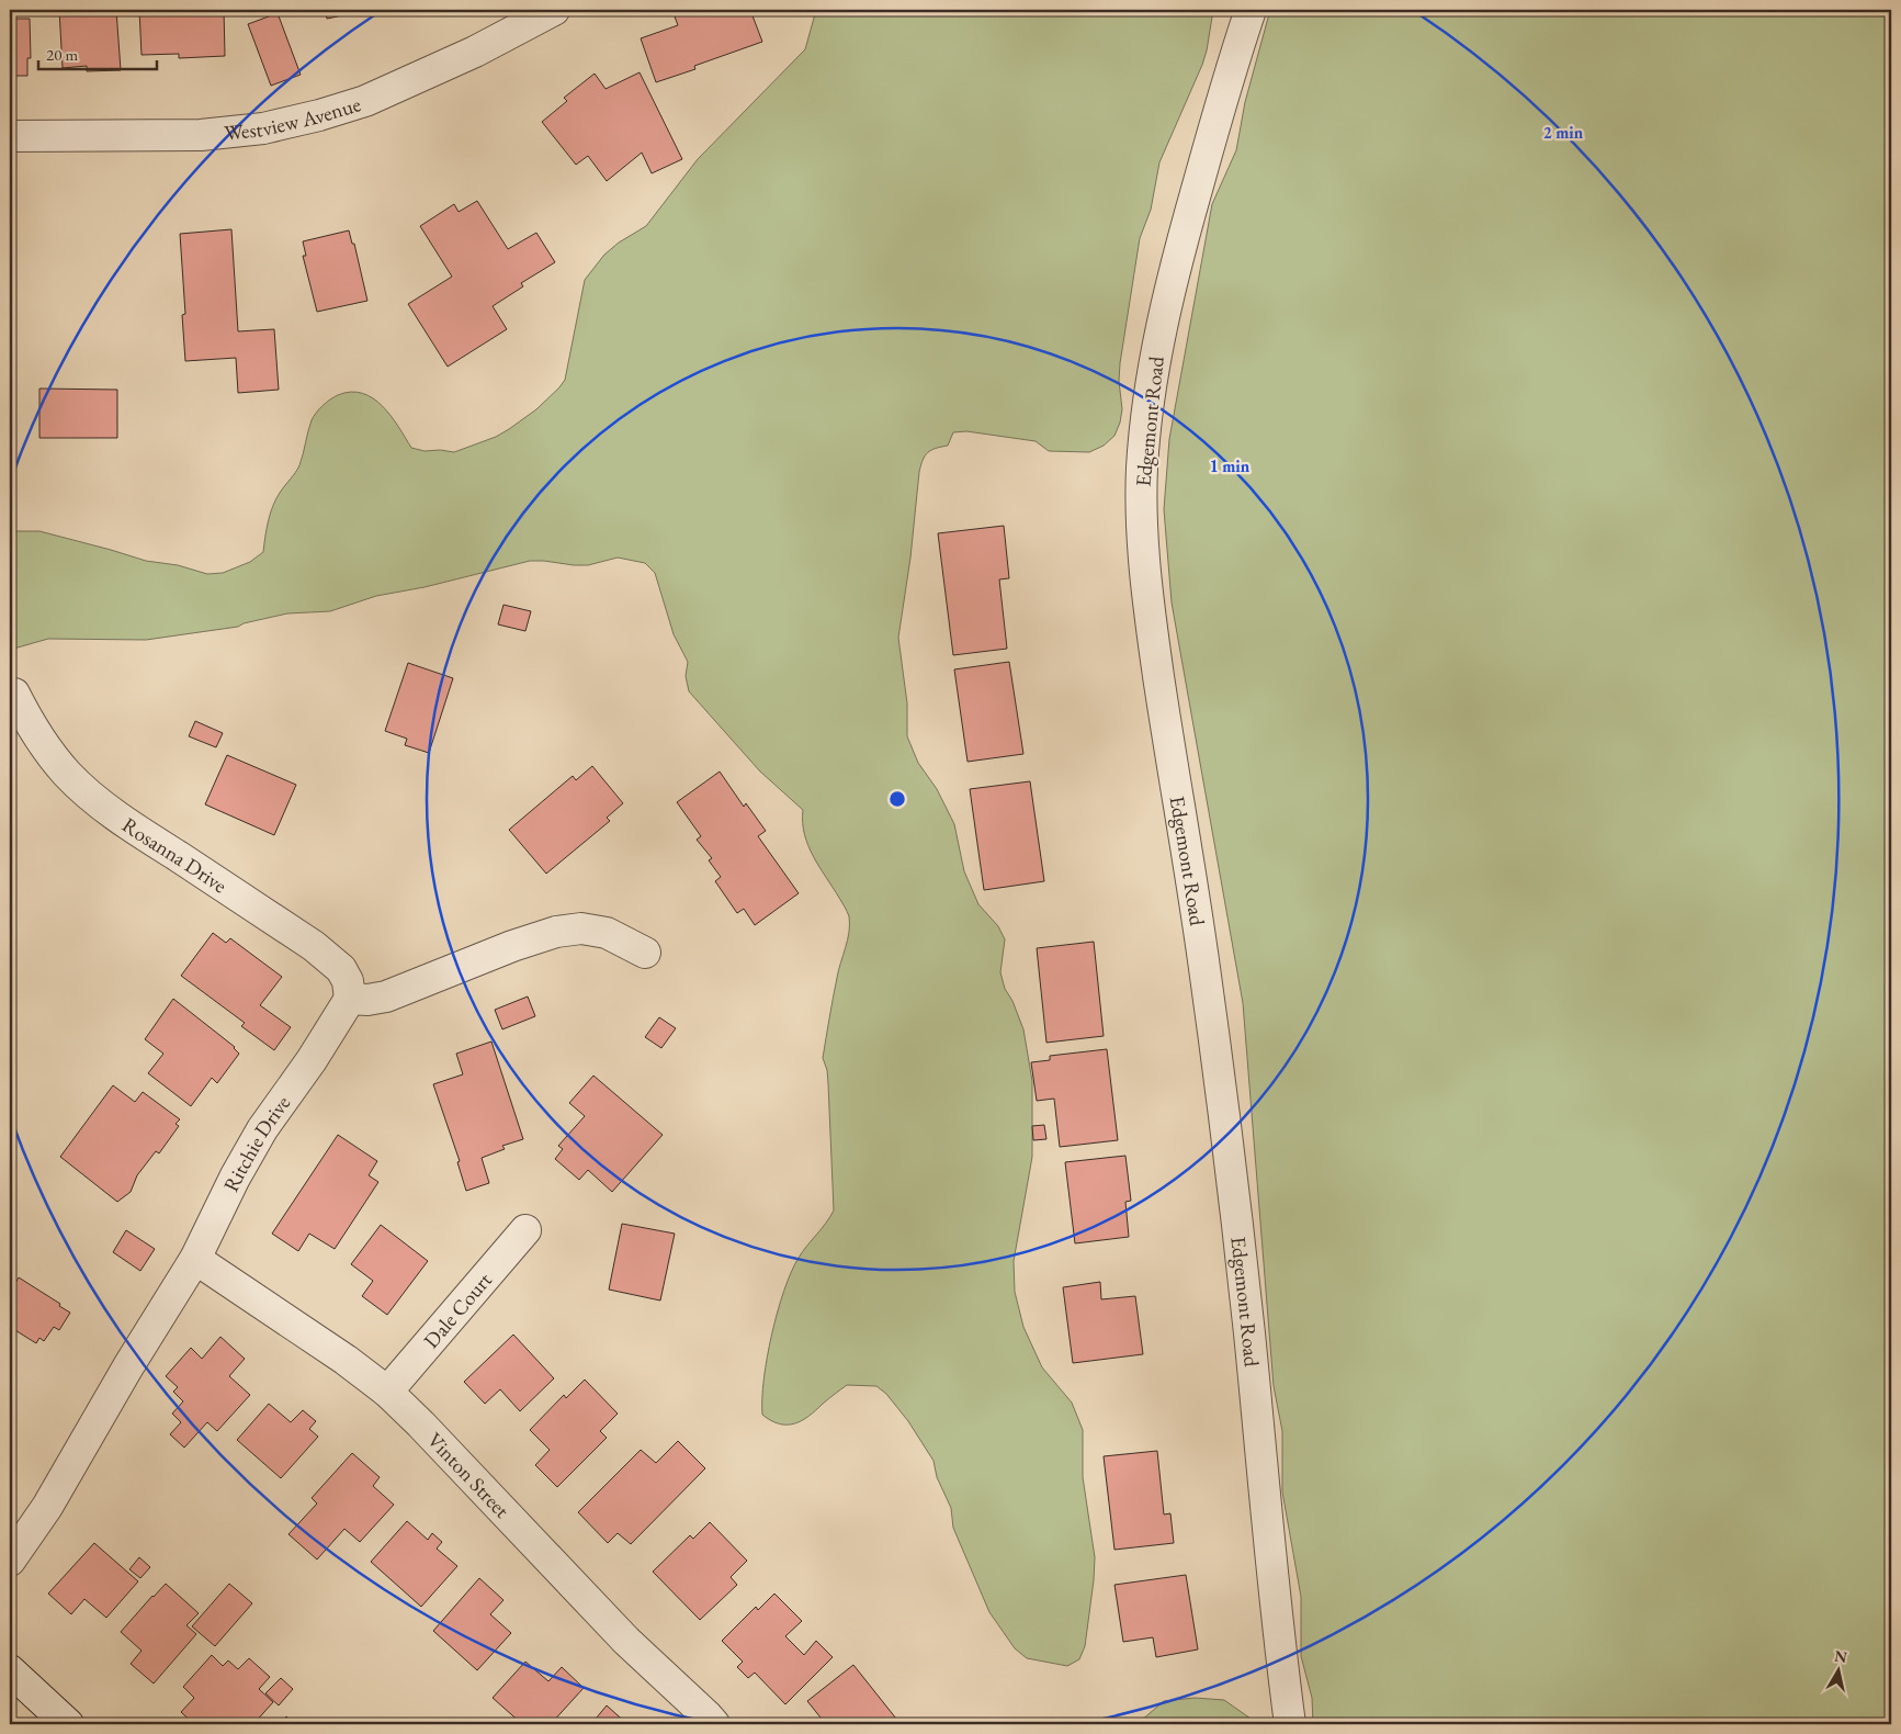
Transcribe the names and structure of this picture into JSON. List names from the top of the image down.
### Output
{
  "streets": {
    "street": [
      "Westview Avenue",
      "Edgemont Road",
      "Rosanna Drive",
      "Ritchie Drive",
      "Dale Court",
      "Vinton Street"
    ]
  },
  "crossings": [
    ["Rosanna Drive", "Ritchie Drive"],
    ["Ritchie Drive", "Vinton Street"],
    ["Dale Court", "Vinton Street"]
  ],
  "scale_bar": "20 m",
  "north": "top",
  "rings": ["2 min", "1 min"]
}
